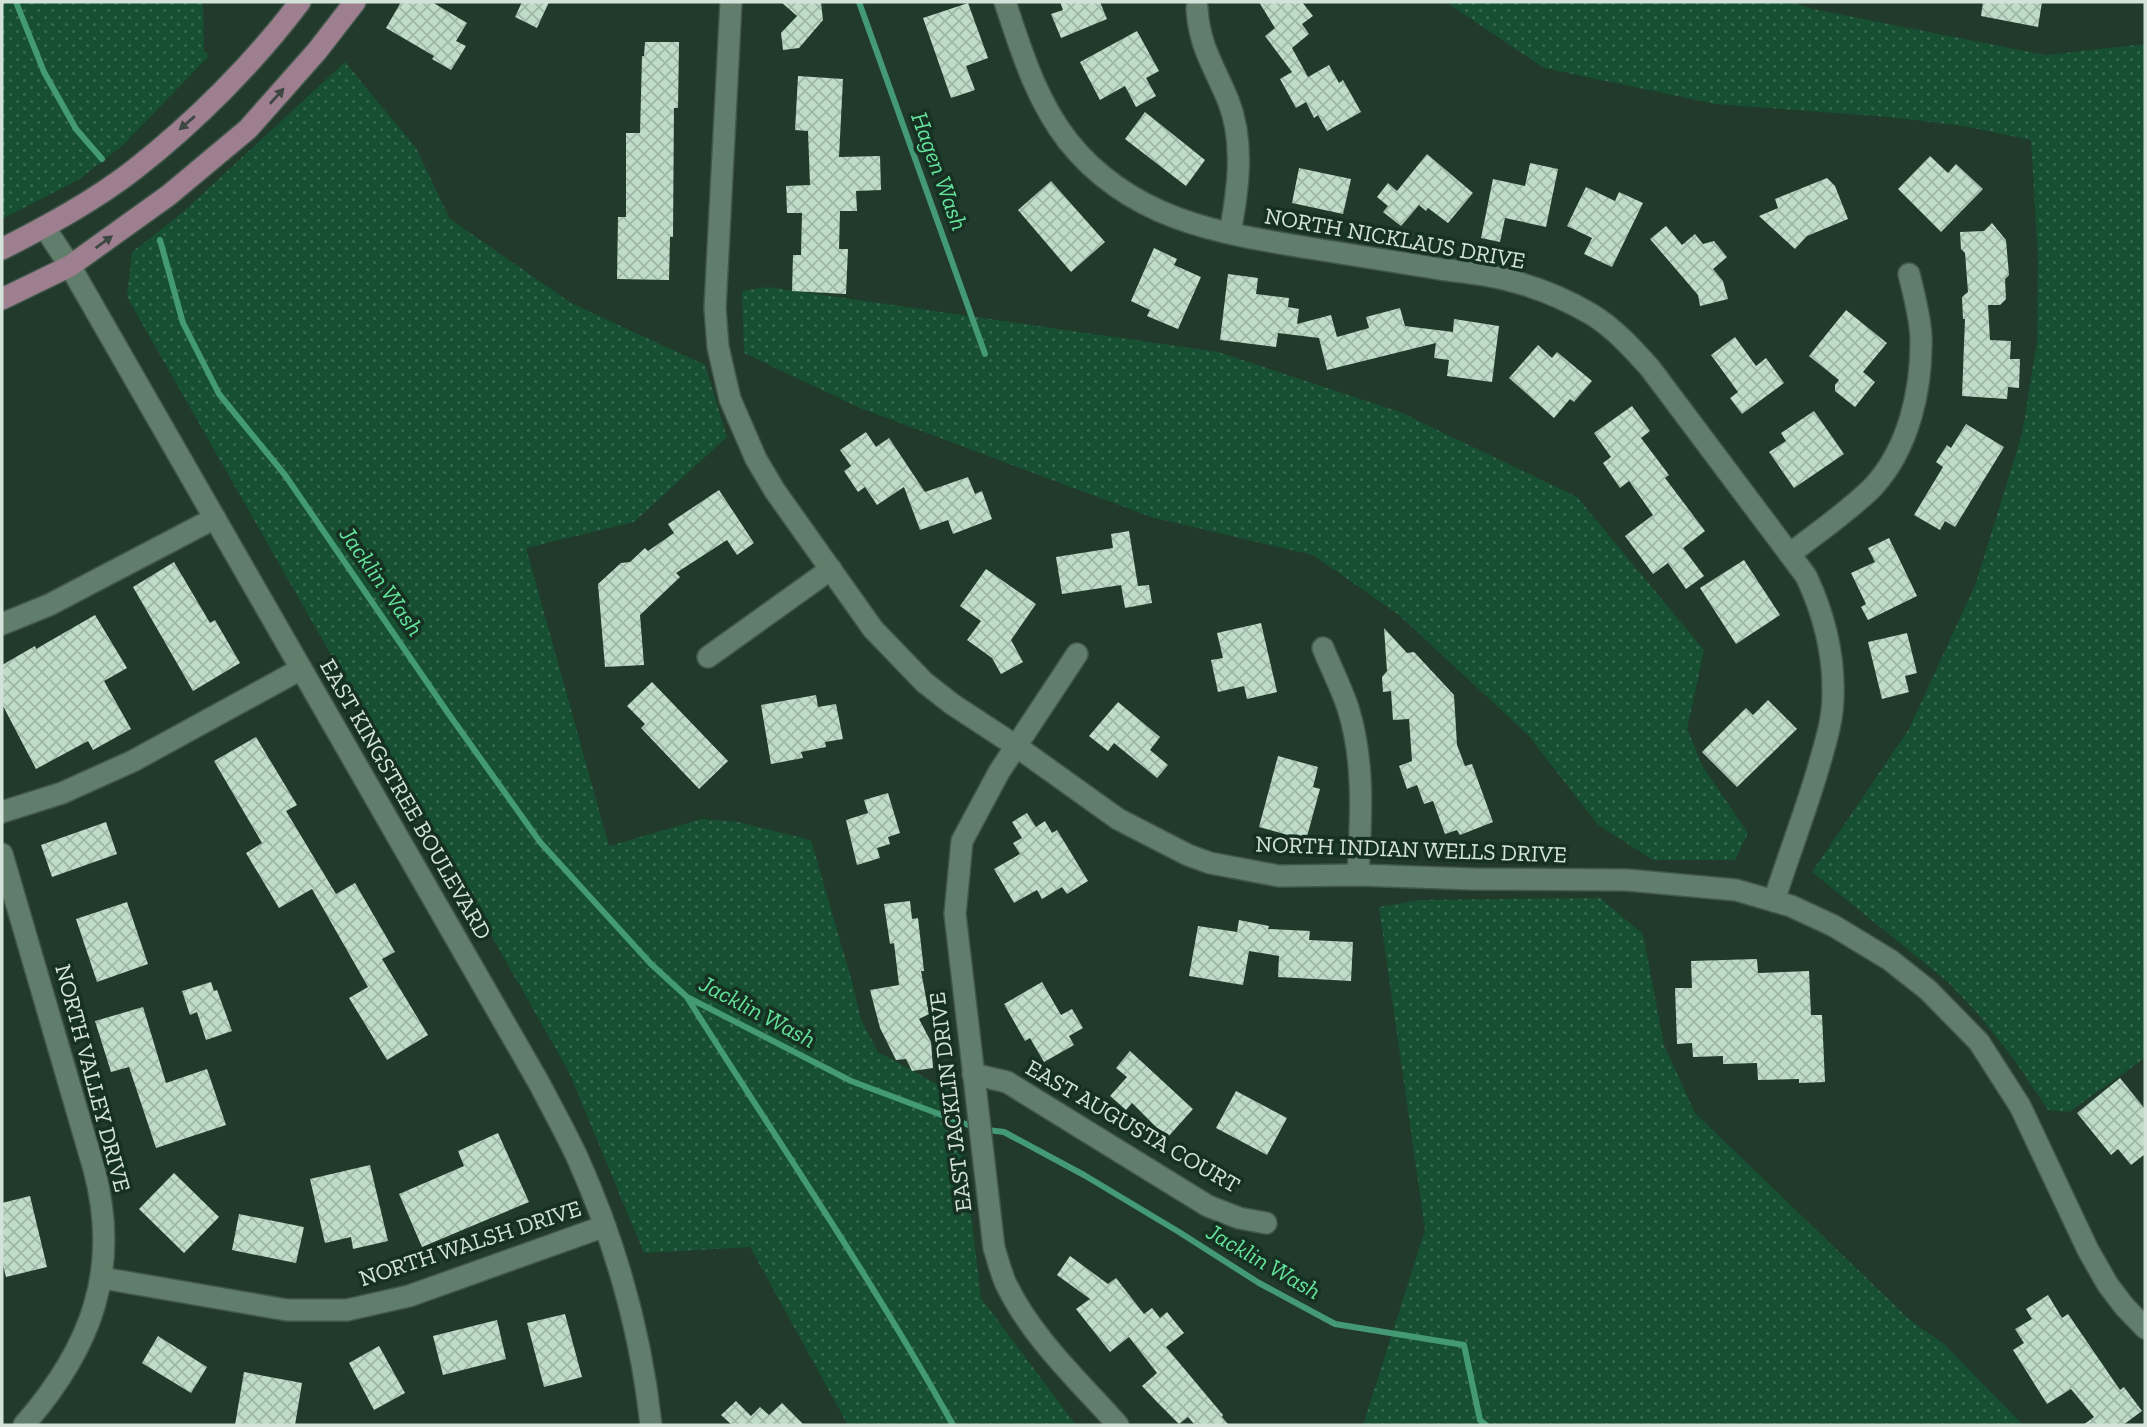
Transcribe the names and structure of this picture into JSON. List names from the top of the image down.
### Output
{
  "streets": {
    "street": [
      "NORTH NICKLAUS DRIVE",
      "EAST KINGSTREE BOULEVARD",
      "NORTH INDIAN WELLS DRIVE",
      "NORTH VALLEY DRIVE",
      "EAST JACKLIN DRIVE",
      "EAST AUGUSTA COURT",
      "NORTH WALSH DRIVE"
    ]
  },
  "crossings": [
    ["NORTH NICKLAUS DRIVE", "NORTH INDIAN WELLS DRIVE"],
    ["EAST KINGSTREE BOULEVARD", "NORTH WALSH DRIVE"],
    ["NORTH INDIAN WELLS DRIVE", "EAST JACKLIN DRIVE"],
    ["NORTH VALLEY DRIVE", "NORTH WALSH DRIVE"],
    ["EAST JACKLIN DRIVE", "EAST AUGUSTA COURT"]
  ],
  "water": ["Hagen Wash", "Jacklin Wash"]
}
